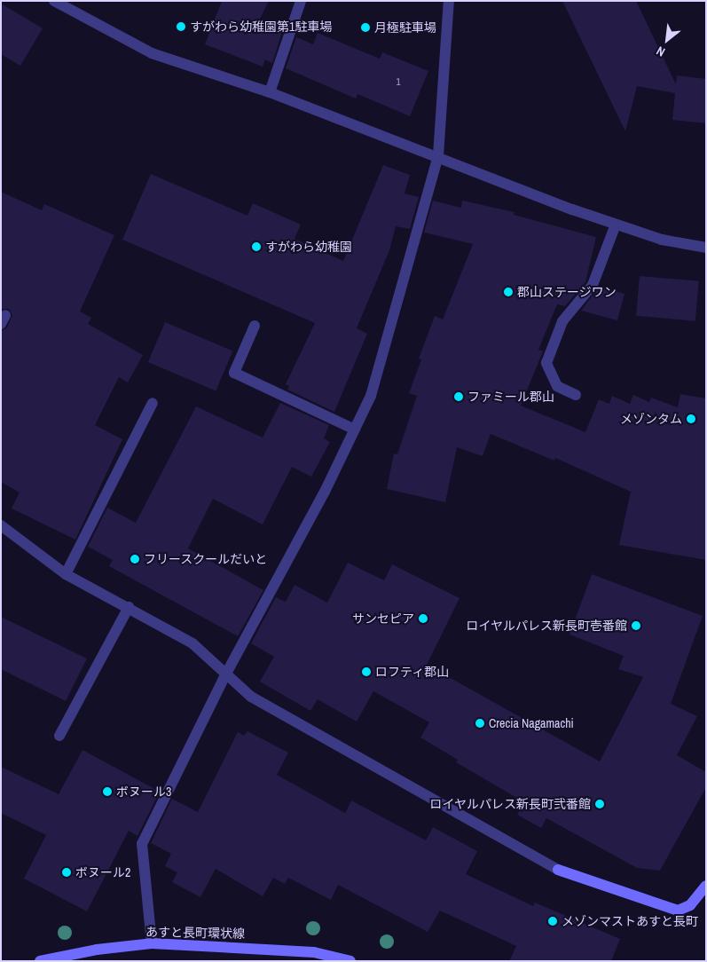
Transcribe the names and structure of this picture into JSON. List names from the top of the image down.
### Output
{
  "streets": {
    "street": ["あすと長町環状線"]
  },
  "places": [
    "すがわら幼稚園第1駐車場",
    "月極駐車場",
    "すがわら幼稚園",
    "郡山ステージワン",
    "ファミール郡山",
    "メゾンタム",
    "フリースクールだいと",
    "サンセピア",
    "ロイヤルパレス新長町壱番館",
    "ロフティ郡山",
    "Crecia Nagamachi",
    "ボヌール3",
    "ロイヤルパレス新長町弐番館",
    "ボヌール2",
    "メゾンマストあすと長町"
  ],
  "house_numbers": ["1"],
  "north": "bottom left"
}
